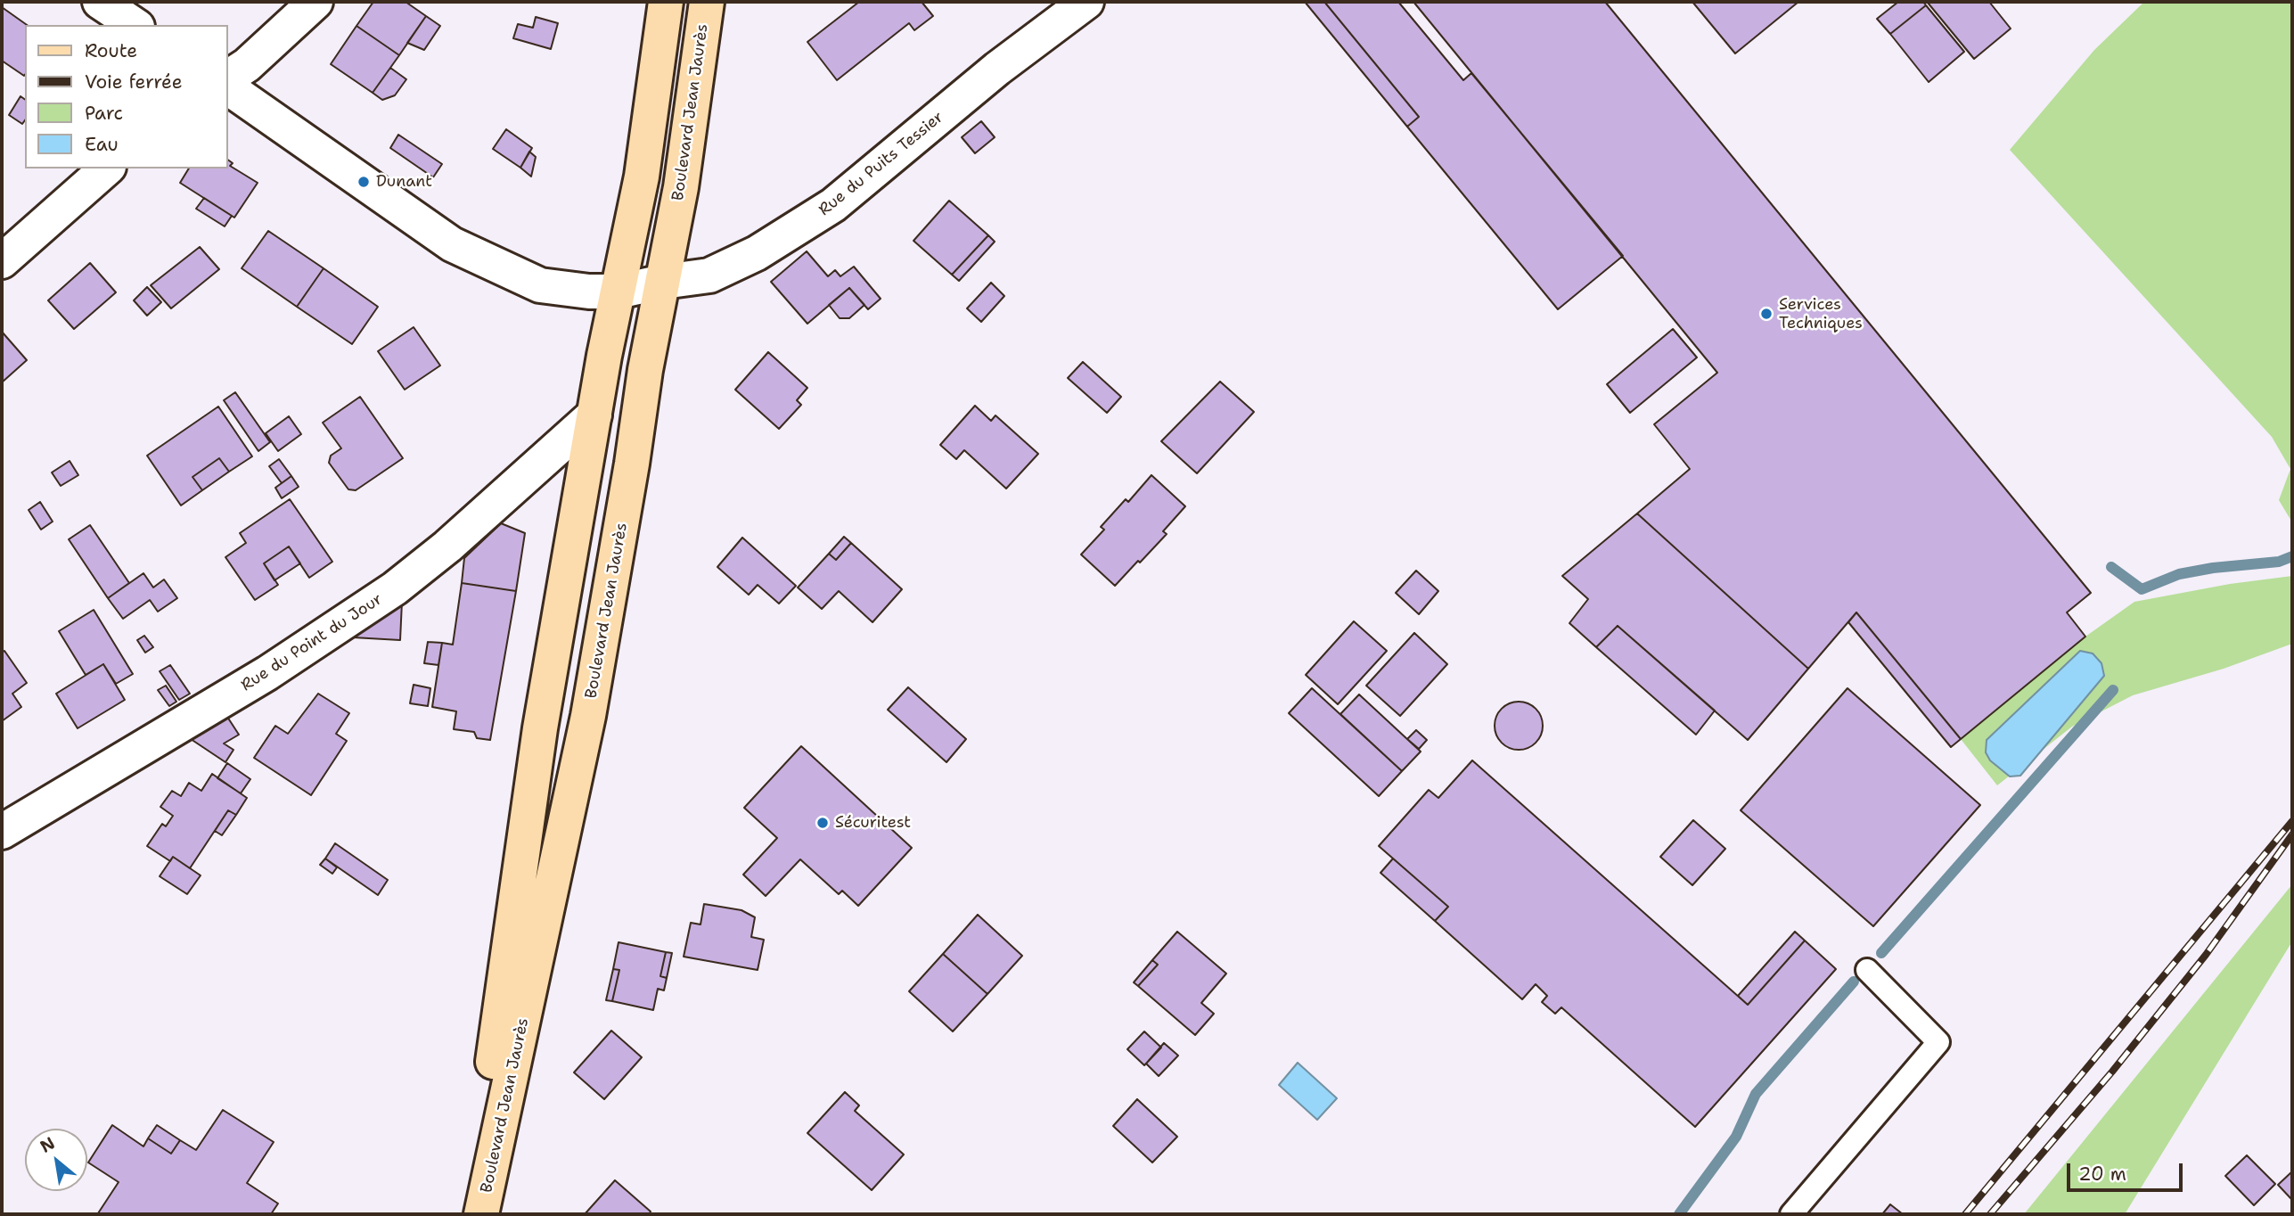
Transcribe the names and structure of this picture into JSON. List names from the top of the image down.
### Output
{
  "streets": {
    "main road": ["Boulevard Jean Jaurès"],
    "street": ["Rue du Puits Tessier", "Rue du Point du Jour"]
  },
  "crossings": [
    ["Boulevard Jean Jaurès", "Rue du Puits Tessier"],
    ["Boulevard Jean Jaurès", "Rue du Point du Jour"]
  ],
  "places": ["Dunant", "Services Techniques", "Sécuritest"],
  "legend": [
    "Route",
    "Voie ferrée",
    "Parc",
    "Eau"
  ],
  "scale_bar": "20 m",
  "north": "top left"
}
